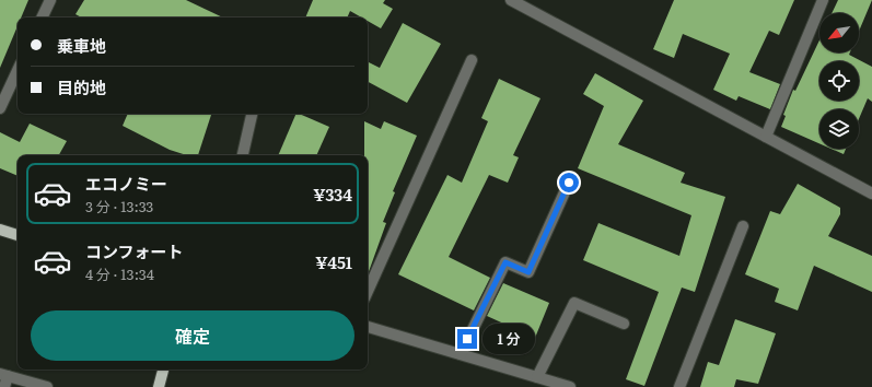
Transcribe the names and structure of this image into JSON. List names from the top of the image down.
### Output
{
  "north": "bottom left",
  "page": {
    "banner": ["乗車地", "目的地"],
    "list": [
      {
        "name": "エコノミー",
        "note": "3 分 · 13:33",
        "value": "¥334"
      },
      {
        "name": "コンフォート",
        "note": "4 分 · 13:34",
        "value": "¥451"
      }
    ],
    "buttons": "確定",
    "bubble": "1 分"
  }
}
